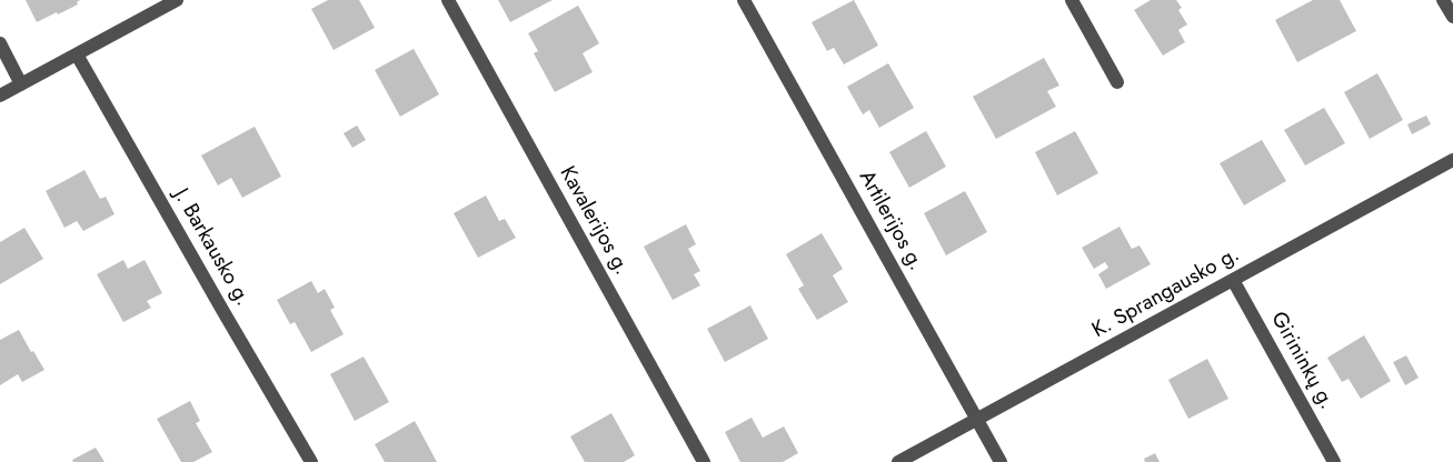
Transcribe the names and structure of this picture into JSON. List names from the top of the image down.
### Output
{
  "streets": {
    "street": [
      "Kavalerijos g.",
      "Artilerijos g.",
      "J. Barkausko g.",
      "K. Sprangausko g.",
      "Girininkų g."
    ]
  },
  "crossings": [
    ["Artilerijos g.", "K. Sprangausko g."],
    ["K. Sprangausko g.", "Girininkų g."]
  ]
}
